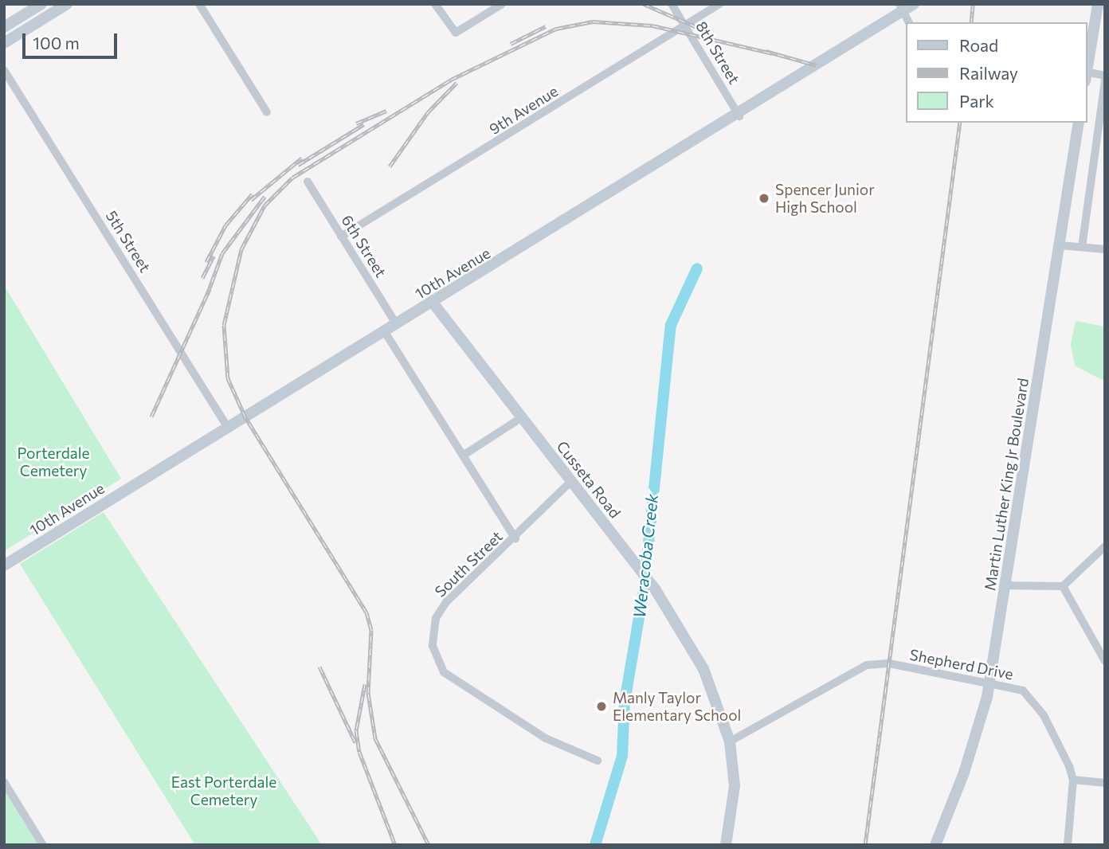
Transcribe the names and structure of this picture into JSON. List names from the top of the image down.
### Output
{
  "streets": {
    "main road": ["10th Avenue", "Cusseta Road", "Martin Luther King Jr Boulevard"],
    "street": [
      "8th Street",
      "9th Avenue",
      "5th Street",
      "6th Street",
      "South Street",
      "Shepherd Drive"
    ]
  },
  "crossings": [
    ["8th Street", "9th Avenue"],
    ["8th Street", "10th Avenue"],
    ["9th Avenue", "6th Street"],
    ["5th Street", "10th Avenue"],
    ["6th Street", "10th Avenue"],
    ["10th Avenue", "Cusseta Road"],
    ["10th Avenue", "South Street"],
    ["Cusseta Road", "Shepherd Drive"],
    ["Martin Luther King Jr Boulevard", "Shepherd Drive"]
  ],
  "water": ["Weracoba Creek"],
  "parks": ["Porterdale Cemetery", "East Porterdale Cemetery"],
  "places": ["Spencer Junior High School", "Manly Taylor Elementary School"],
  "legend": ["Road", "Railway", "Park"],
  "scale_bar": "100 m"
}
